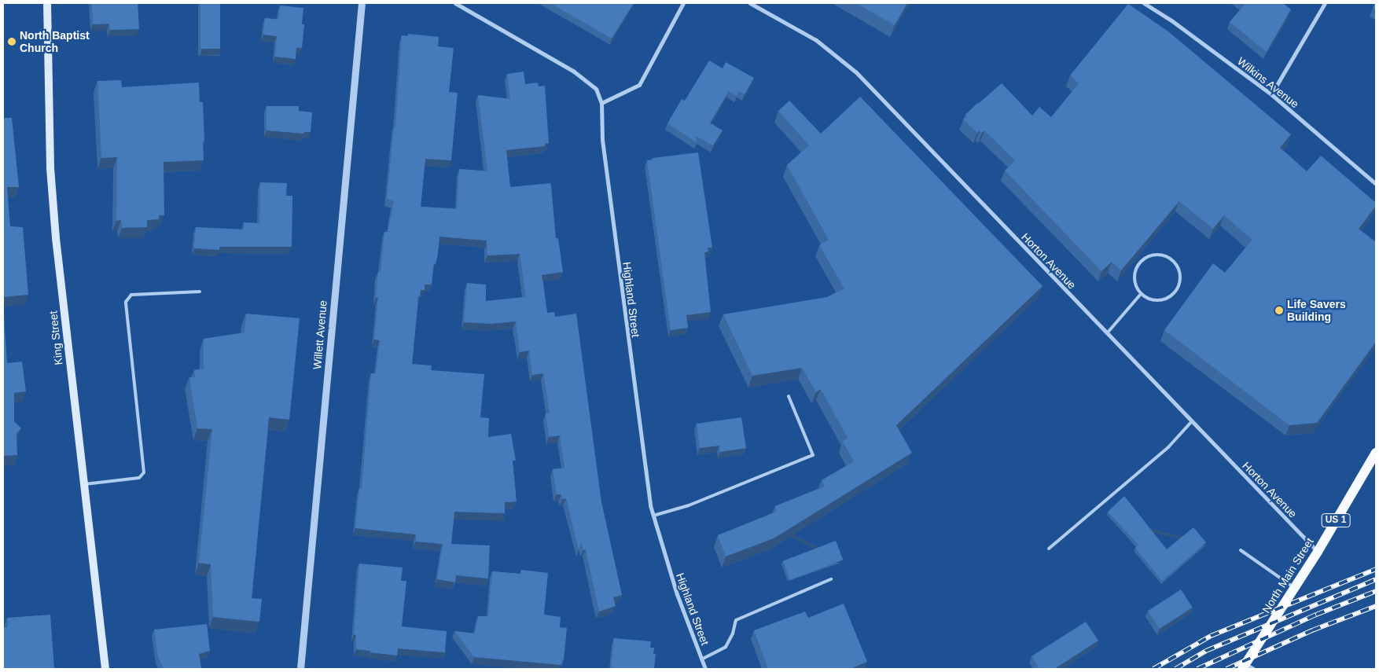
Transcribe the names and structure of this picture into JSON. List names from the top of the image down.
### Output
{
  "streets": {
    "main road": ["King Street", "US 1", "North Main Street"],
    "street": [
      "Wilkins Avenue",
      "Horton Avenue",
      "Highland Street",
      "Willett Avenue"
    ]
  },
  "crossings": [
    ["Horton Avenue", "North Main Street"]
  ],
  "places": ["North Baptist Church", "Life Savers Building"]
}
